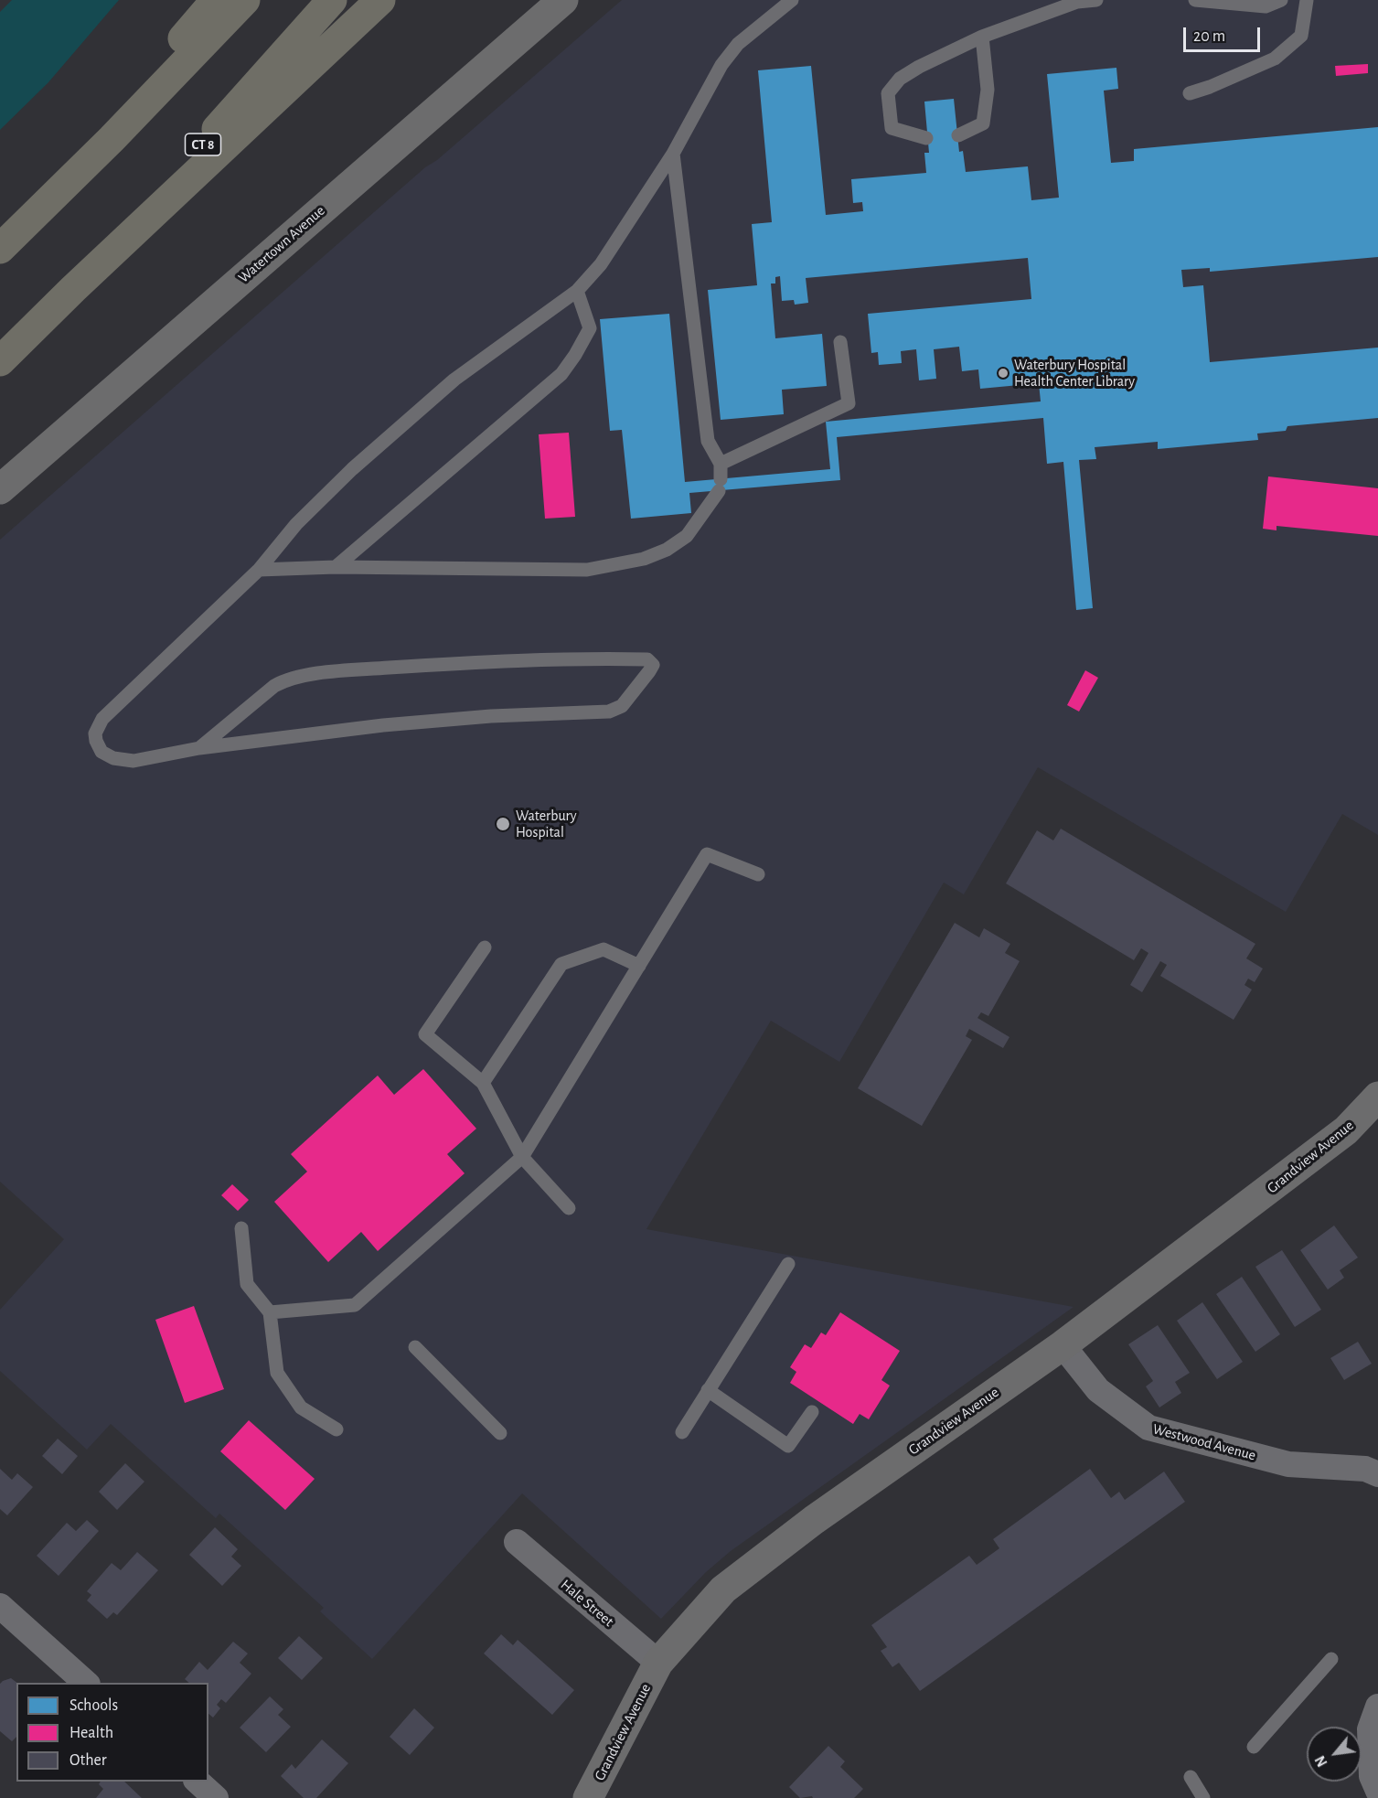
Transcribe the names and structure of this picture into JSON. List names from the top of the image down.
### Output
{
  "streets": {
    "highway": ["CT 8"],
    "main road": ["Watertown Avenue", "Grandview Avenue"],
    "street": ["Westwood Avenue", "Hale Street"]
  },
  "crossings": [
    ["Grandview Avenue", "Westwood Avenue"],
    ["Grandview Avenue", "Hale Street"]
  ],
  "places": ["Waterbury Hospital Health Center Library", "Waterbury Hospital"],
  "legend": ["Schools", "Health", "Other"],
  "scale_bar": "20 m",
  "north": "bottom left"
}
